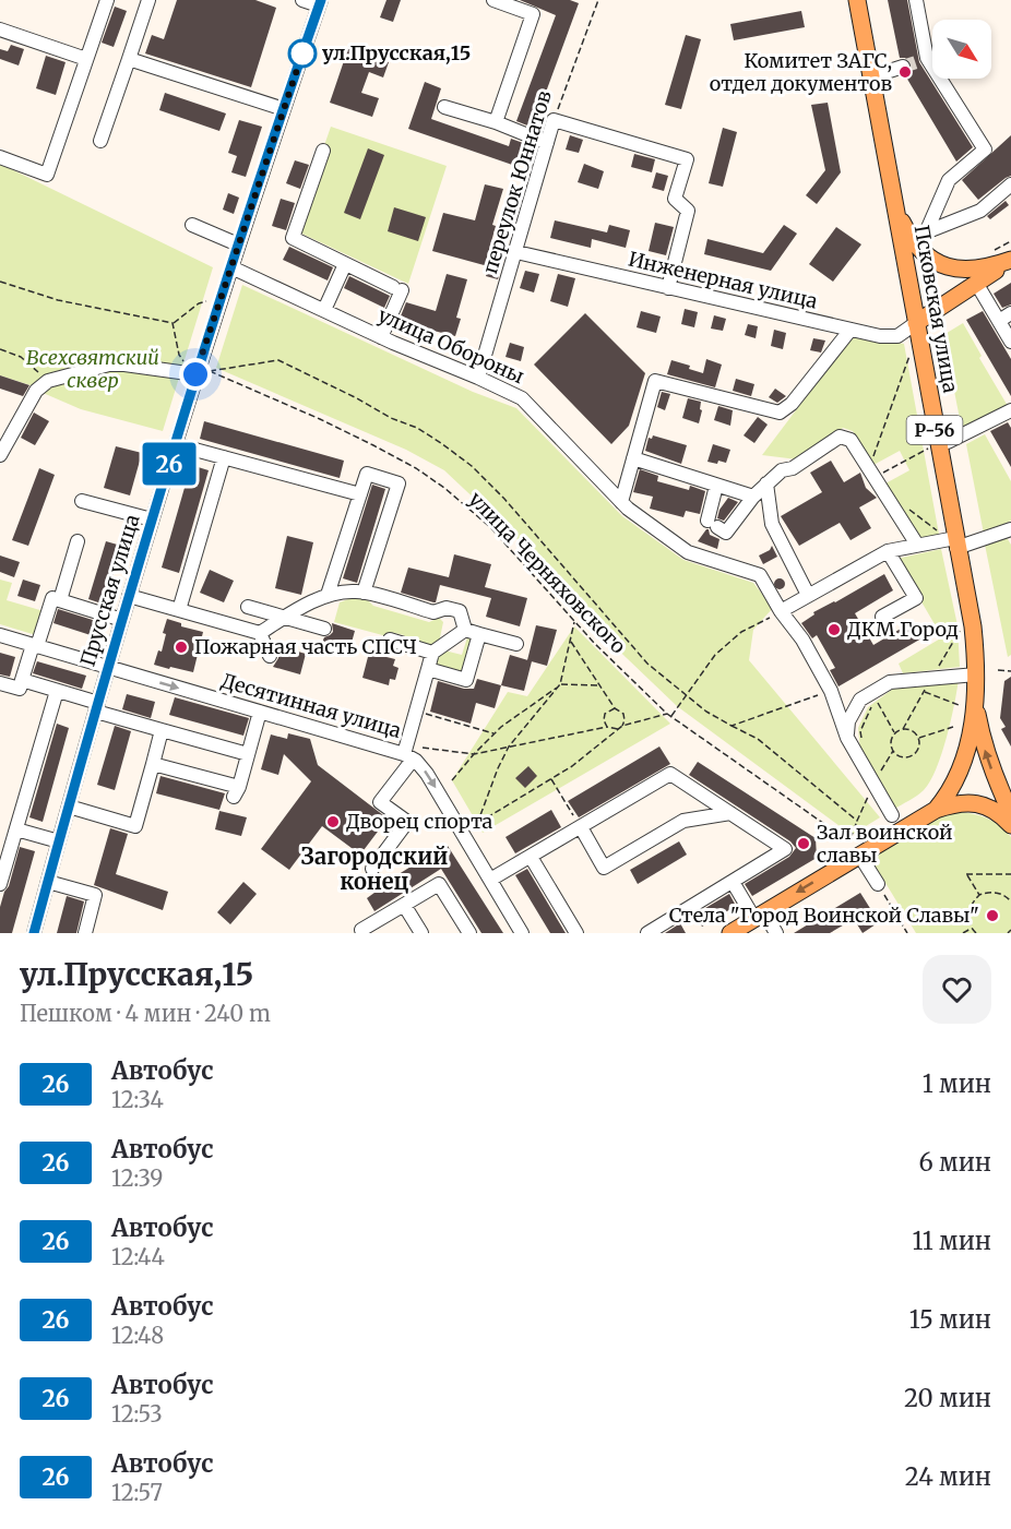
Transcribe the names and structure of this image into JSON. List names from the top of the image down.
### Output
{
  "streets": {
    "main road": ["Псковская улица", "Р-56"],
    "street": [
      "переулок Юннатов",
      "Инженерная улица",
      "улица Обороны",
      "Прусская улица",
      "Десятинная улица"
    ],
    "path": ["улица Черняховского"]
  },
  "crossings": [
    ["переулок Юннатов", "Инженерная улица"],
    ["переулок Юннатов", "улица Обороны"],
    ["Инженерная улица", "Псковская улица"],
    ["улица Обороны", "Прусская улица"],
    ["улица Черняховского", "Прусская улица"],
    ["Прусская улица", "Десятинная улица"]
  ],
  "districts": ["Загородский конец"],
  "parks": ["Всехсвятский сквер"],
  "places": [
    "ул.Прусская,15",
    "Комитет ЗАГС, отдел документов",
    "ДКМ Город",
    "Пожарная часть СПСЧ",
    "Дворец спорта",
    "Зал воинской славы",
    "Стела \"Город Воинской Славы\""
  ],
  "lines": ["bus line 26"],
  "north": "bottom right",
  "page": {
    "on_map": "26",
    "heading": ["ул.Прусская,15", "Пешком · 4 мин · 240 m"],
    "list": [
      {
        "mark": "26",
        "name": "Автобус",
        "note": "12:34",
        "value": "1 мин"
      },
      {
        "mark": "26",
        "name": "Автобус",
        "note": "12:39",
        "value": "6 мин"
      },
      {
        "mark": "26",
        "name": "Автобус",
        "note": "12:44",
        "value": "11 мин"
      },
      {
        "mark": "26",
        "name": "Автобус",
        "note": "12:48",
        "value": "15 мин"
      },
      {
        "mark": "26",
        "name": "Автобус",
        "note": "12:53",
        "value": "20 мин"
      },
      {
        "mark": "26",
        "name": "Автобус",
        "note": "12:57",
        "value": "24 мин"
      }
    ]
  }
}
